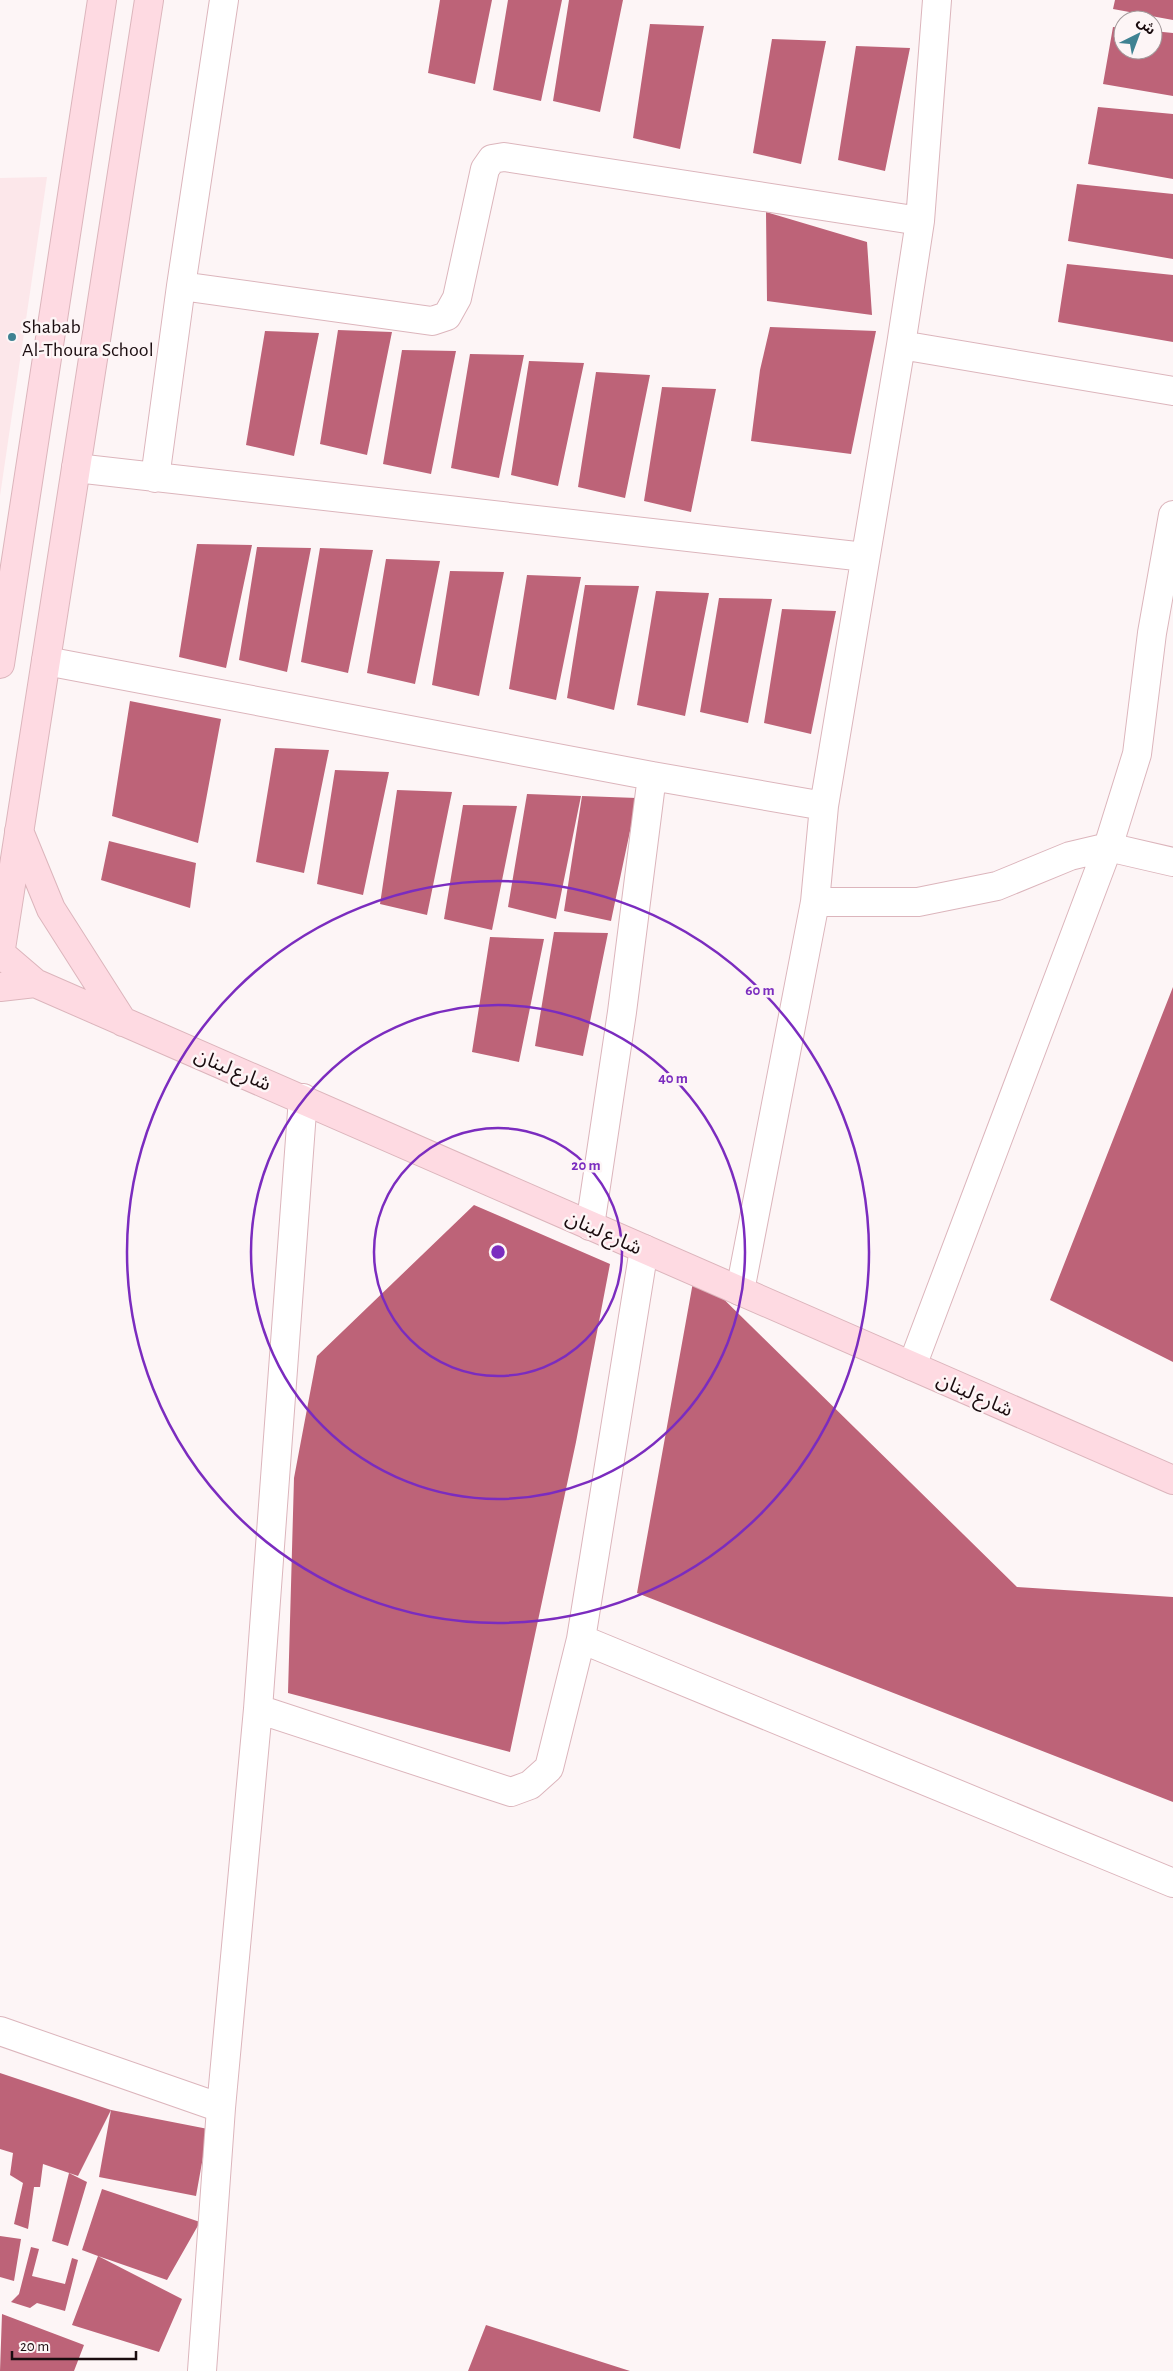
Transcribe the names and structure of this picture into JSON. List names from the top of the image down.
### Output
{
  "streets": {
    "street": ["شارع لبنان"]
  },
  "places": ["Shabab Al-Thoura School"],
  "scale_bar": "20 m",
  "north": "top right",
  "rings": ["60 m", "40 m", "20 m"]
}
